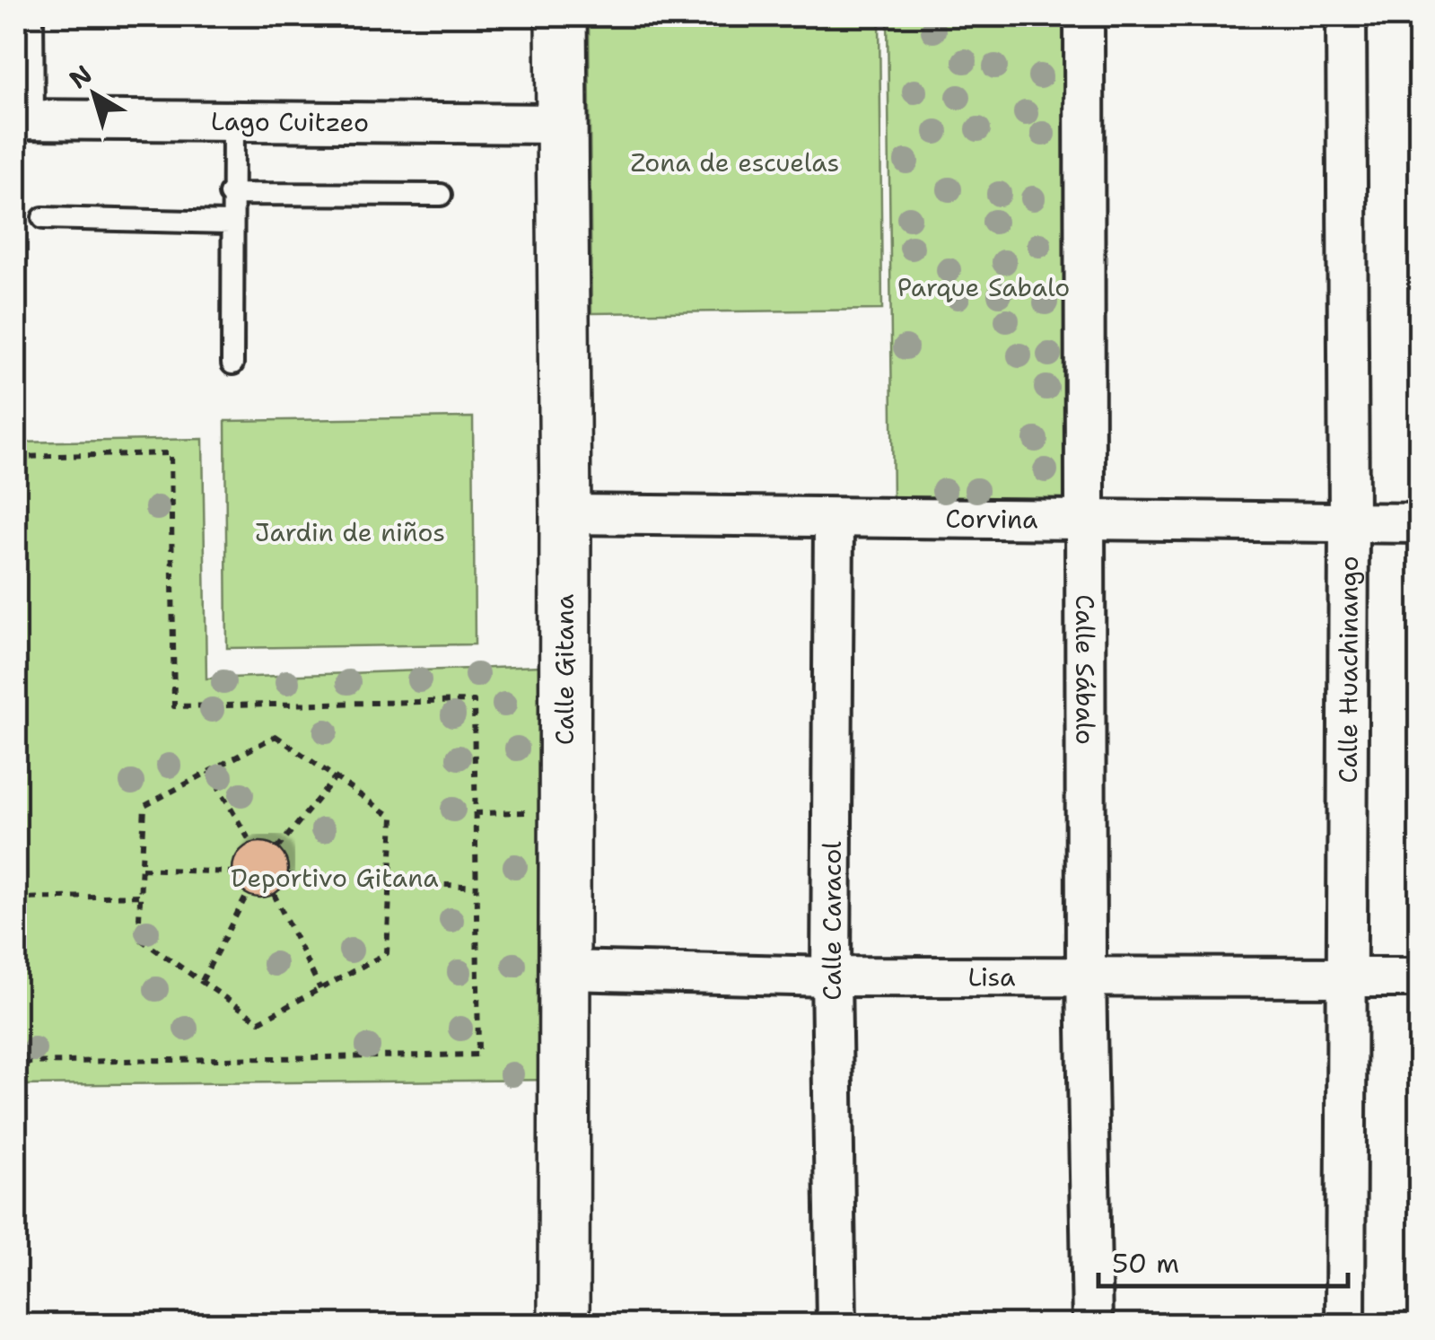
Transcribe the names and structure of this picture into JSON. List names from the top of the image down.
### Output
{
  "streets": {
    "street": [
      "Lago Cuitzeo",
      "Corvina",
      "Calle Gitana",
      "Calle Huachinango",
      "Calle Sábalo",
      "Calle Caracol",
      "Lisa"
    ]
  },
  "crossings": [
    ["Lago Cuitzeo", "Calle Gitana"],
    ["Corvina", "Calle Gitana"],
    ["Corvina", "Calle Huachinango"],
    ["Corvina", "Calle Sábalo"],
    ["Corvina", "Calle Caracol"],
    ["Calle Gitana", "Lisa"],
    ["Calle Huachinango", "Lisa"],
    ["Calle Sábalo", "Lisa"],
    ["Calle Caracol", "Lisa"]
  ],
  "parks": [
    "Zona de escuelas",
    "Parque Sabalo",
    "Jardin de niños",
    "Deportivo Gitana"
  ],
  "scale_bar": "50 m",
  "north": "top left"
}
